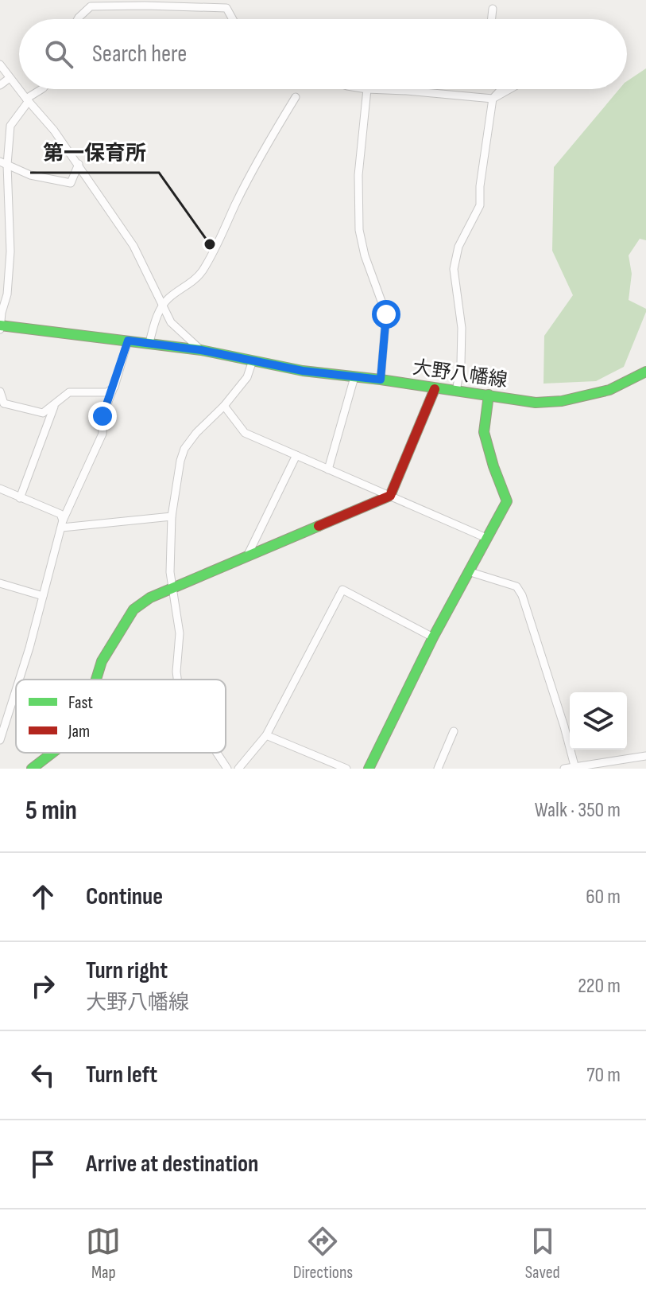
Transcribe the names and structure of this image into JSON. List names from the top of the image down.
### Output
{
  "streets": {
    "street": ["大野八幡線"]
  },
  "places": ["第一保育所"],
  "legend": ["Fast", "Jam"],
  "page": {
    "search": "Search here",
    "heading": ["5 min", "Walk · 350 m"],
    "list": [
      ["Continue", "60 m"],
      ["Turn right", "大野八幡線", "220 m"],
      ["Turn left", "70 m"],
      "Arrive at destination"
    ],
    "nav": ["Map", "Directions", "Saved"]
  }
}
